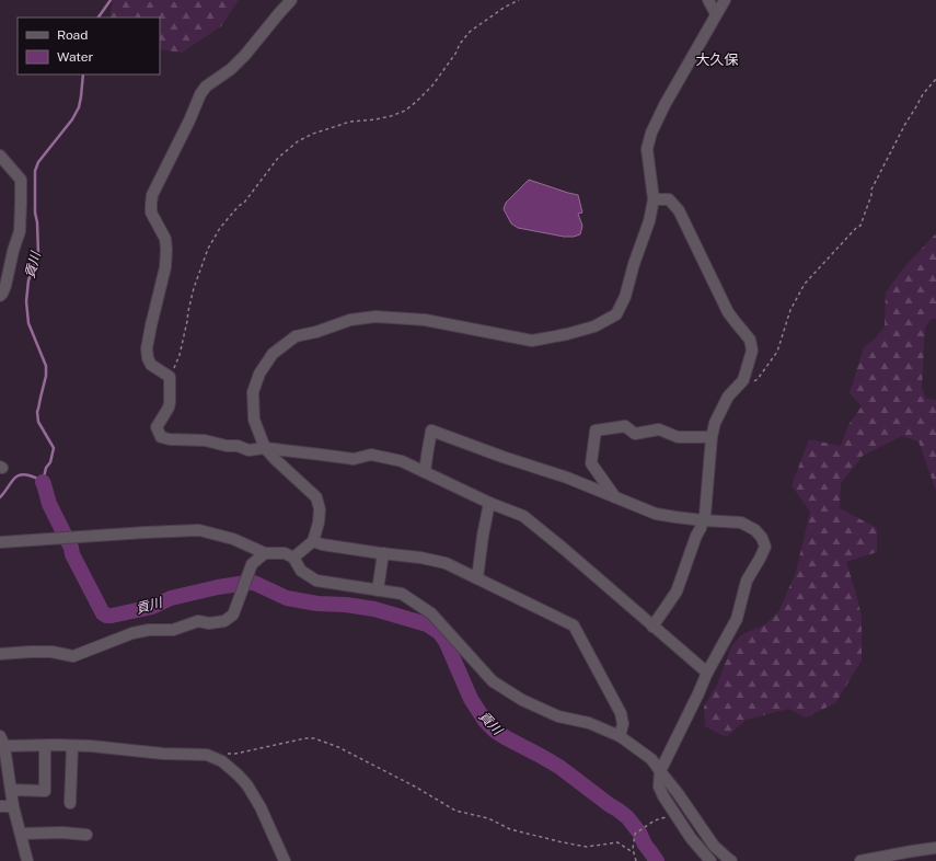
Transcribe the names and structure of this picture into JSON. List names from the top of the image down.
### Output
{
  "districts": ["大久保"],
  "water": ["貢川"],
  "legend": ["Road", "Water"]
}
